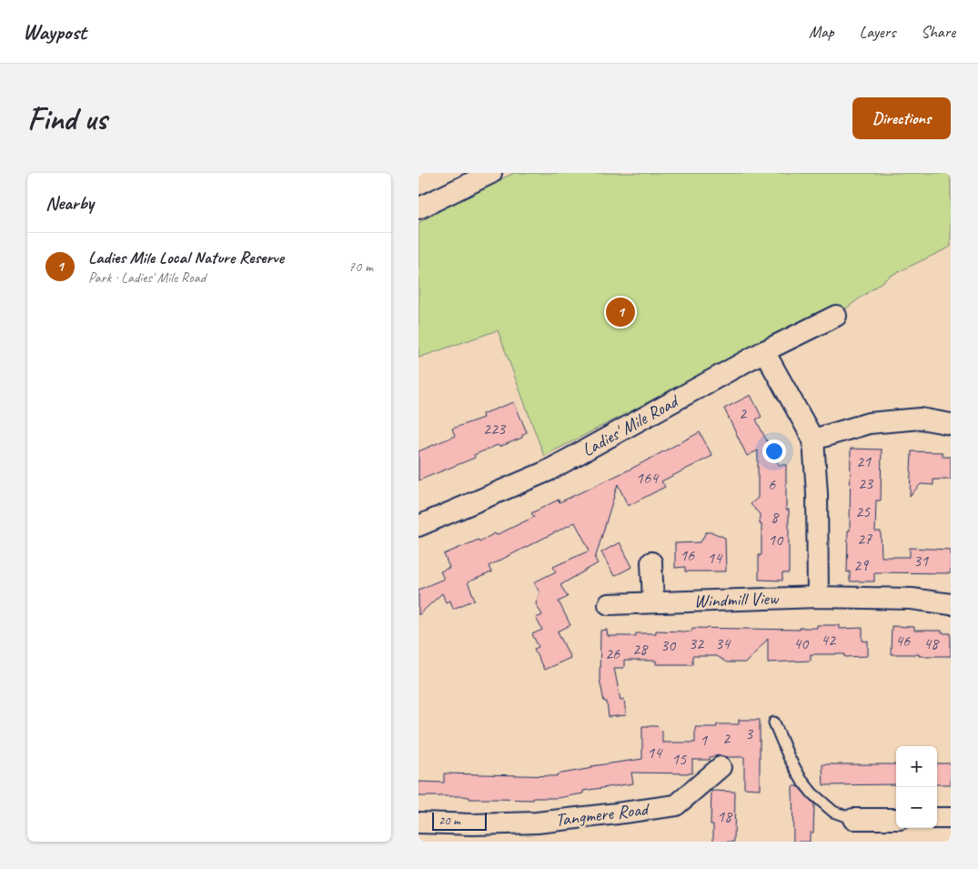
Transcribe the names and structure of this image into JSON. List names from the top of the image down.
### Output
{
  "streets": {
    "street": ["Ladies' Mile Road", "Windmill View", "Tangmere Road"]
  },
  "house_numbers": [
    "2",
    "223",
    "21",
    "164",
    "23",
    "6",
    "25",
    "8",
    "27",
    "10",
    "16",
    "14",
    "31",
    "29",
    "42",
    "46",
    "32",
    "34",
    "40",
    "48",
    "30",
    "28",
    "26",
    "3",
    "2",
    "1",
    "14",
    "15",
    "18"
  ],
  "scale_bar": "20 m",
  "page": {
    "header": "Waypost",
    "nav": ["Map", "Layers", "Share"],
    "buttons": "Directions",
    "title": "Find us",
    "heading": "Nearby",
    "list": [
      {
        "mark": "1",
        "name": "Ladies Mile Local Nature Reserve",
        "note": "Park · Ladies' Mile Road",
        "value": "70 m"
      }
    ],
    "pins": "1",
    "map_buttons": ["+", "−"],
    "scale": "20 m"
  }
}
